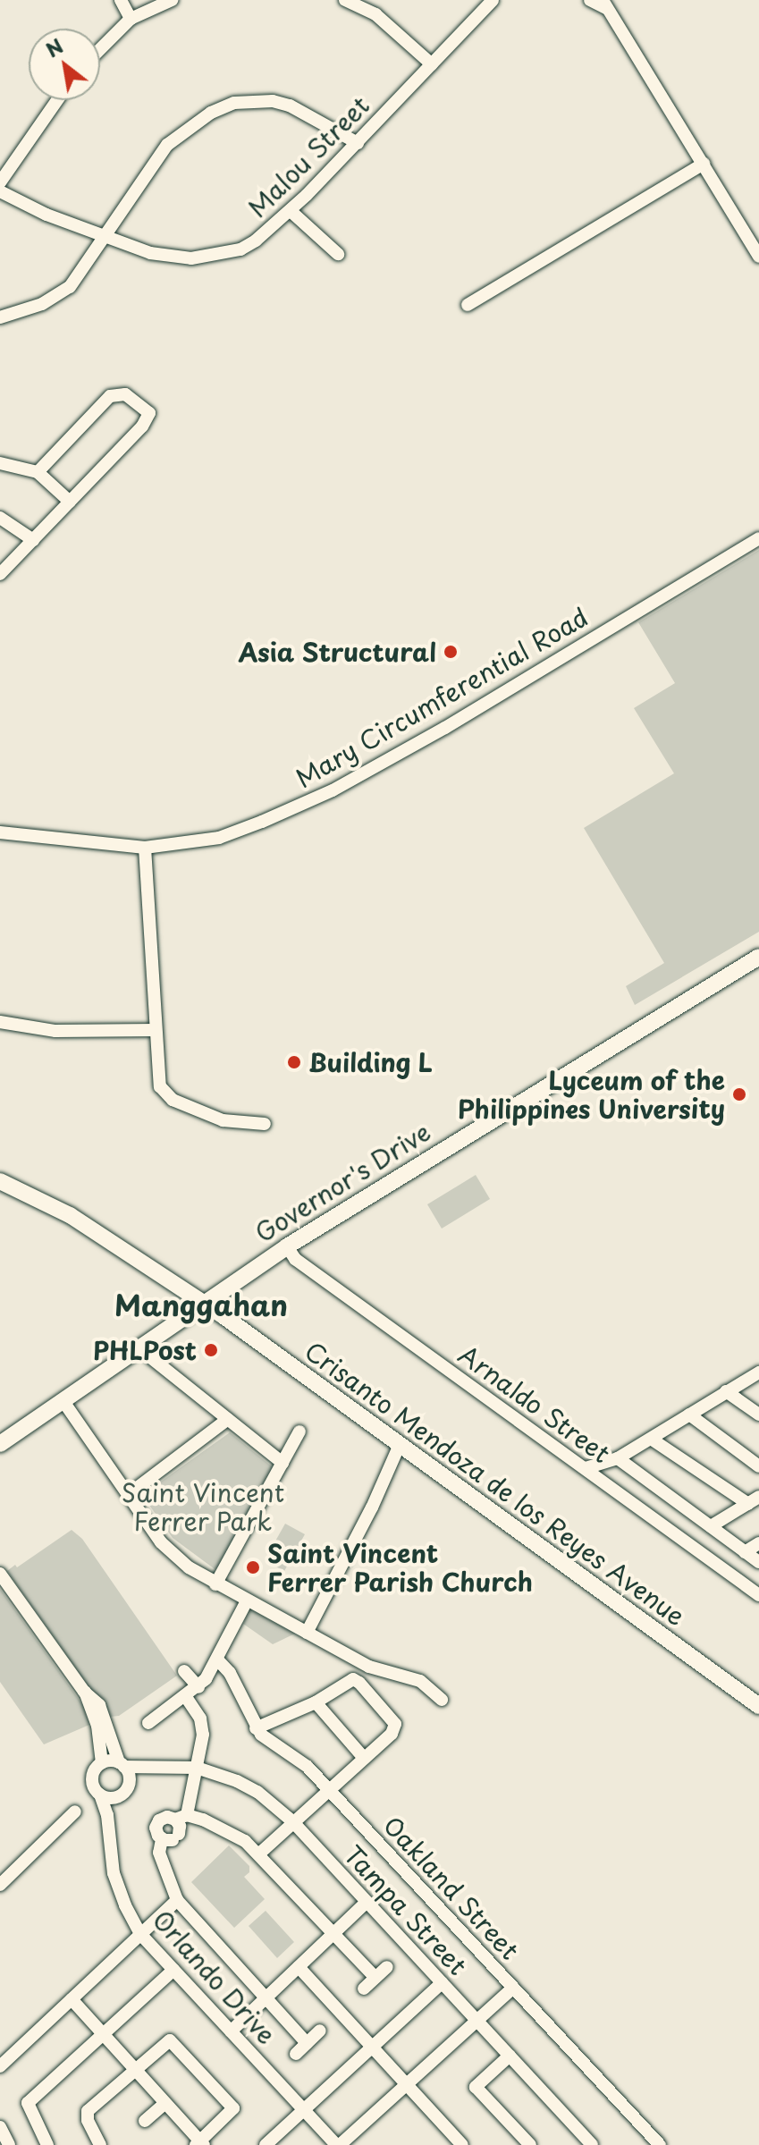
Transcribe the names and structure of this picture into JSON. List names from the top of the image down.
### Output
{
  "streets": {
    "main road": ["Governor's Drive", "Crisanto Mendoza de los Reyes Avenue"],
    "street": [
      "Malou Street",
      "Mary Circumferential Road",
      "Arnaldo Street",
      "Oakland Street",
      "Tampa Street",
      "Orlando Drive"
    ]
  },
  "crossings": [
    ["Governor's Drive", "Arnaldo Street"],
    ["Governor's Drive", "Crisanto Mendoza de los Reyes Avenue"]
  ],
  "districts": ["Manggahan"],
  "parks": ["Saint Vincent Ferrer Park"],
  "places": [
    "Asia Structural",
    "Building L",
    "Lyceum of the Philippines University",
    "PHLPost",
    "Saint Vincent Ferrer Parish Church"
  ],
  "north": "top left"
}
